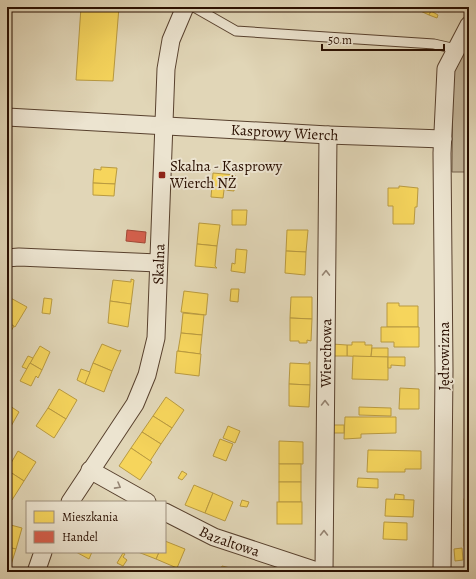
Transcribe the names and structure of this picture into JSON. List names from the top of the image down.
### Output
{
  "streets": {
    "street": [
      "Kasprowy Wierch",
      "Skalna",
      "Wierchowa",
      "Jędrowizna",
      "Bazaltowa"
    ]
  },
  "crossings": [
    ["Kasprowy Wierch", "Skalna"],
    ["Kasprowy Wierch", "Wierchowa"],
    ["Kasprowy Wierch", "Jędrowizna"]
  ],
  "one_way": ["Wierchowa"],
  "places": {
    "transit": ["Skalna - Kasprowy Wierch NŻ"]
  },
  "legend": ["Mieszkania", "Handel"],
  "scale_bar": "50 m"
}
